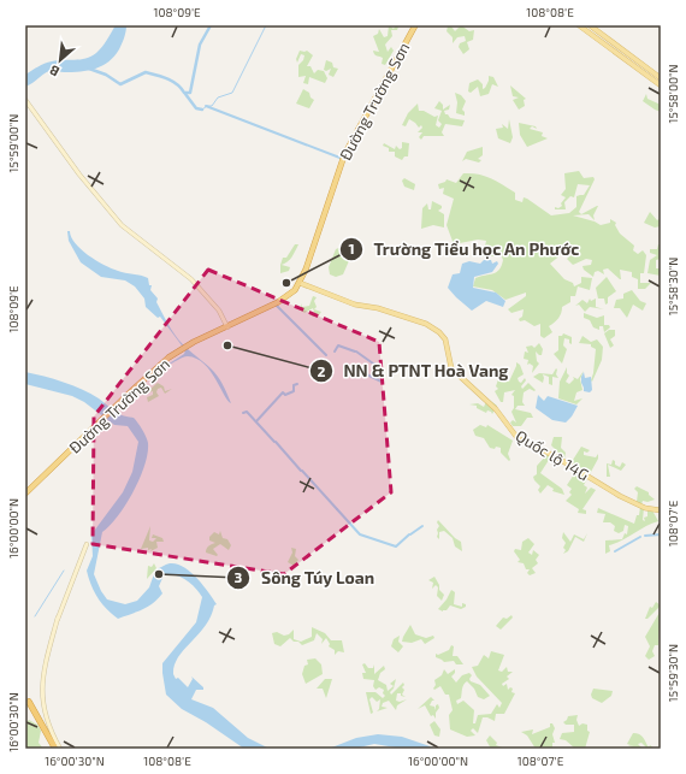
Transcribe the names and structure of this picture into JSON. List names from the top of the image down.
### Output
{
  "streets": {
    "highway": ["Đường Trường Sơn"],
    "main road": ["Quốc lộ 14G"]
  },
  "crossings": [
    ["Đường Trường Sơn", "Quốc lộ 14G"]
  ],
  "places": ["Trường Tiểu học An Phước", "NN & PTNT Hoà Vang", "Sông Túy Loan"],
  "north": "bottom left",
  "coordinates": [
    "108°09'E",
    "108°08'E",
    "15°58'00\"N",
    "15°59'00\"N",
    "15°58'30\"N",
    "108°07'E",
    "16°00'00\"N",
    "15°59'30\"N",
    "16°00'30\"N"
  ]
}
